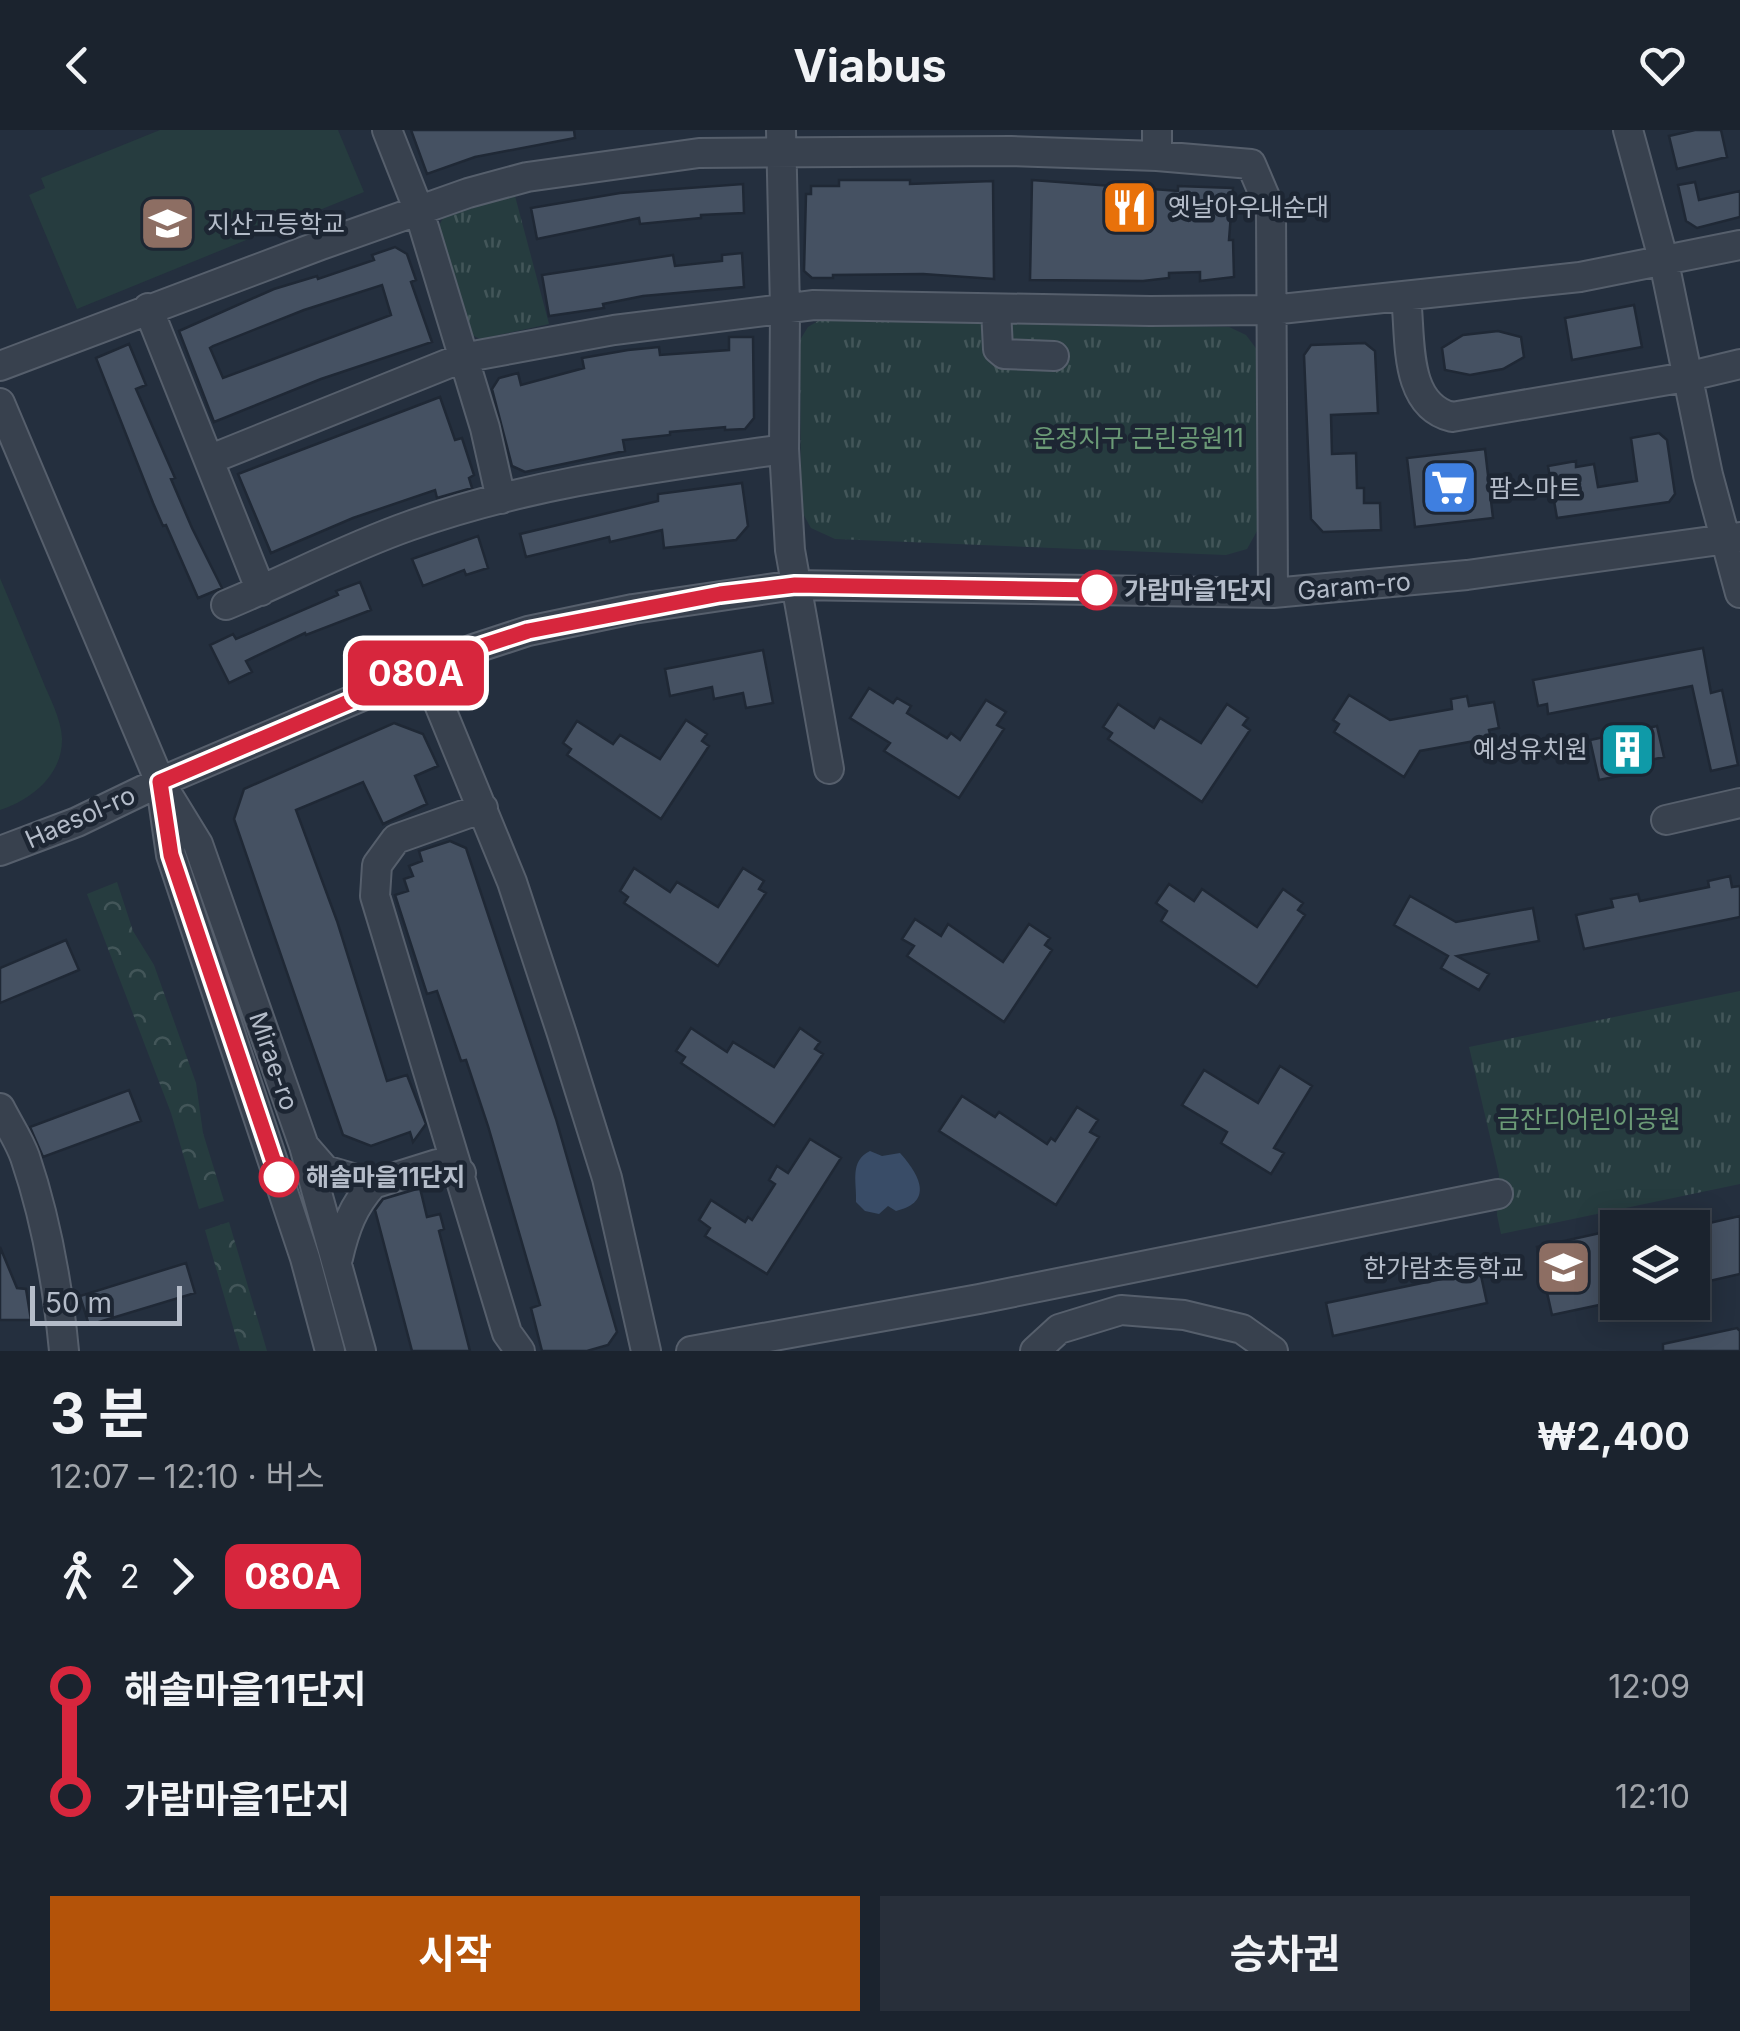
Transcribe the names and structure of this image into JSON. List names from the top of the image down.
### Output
{
  "streets": {
    "street": ["Garam-ro", "Haesol-ro", "Mirae-ro"]
  },
  "crossings": [
    ["Garam-ro", "Haesol-ro"],
    ["Garam-ro", "Mirae-ro"],
    ["Haesol-ro", "Mirae-ro"]
  ],
  "parks": ["운정지구 근린공원11", "금잔디어린이공원"],
  "places": {
    "restaurant": ["옛날아우내순대"],
    "school or university": ["지산고등학교", "한가람초등학교"],
    "supermarket": ["팜스마트"],
    "other": ["가람마을1단지", "해솔마을11단지"],
    "building": ["예성유치원"]
  },
  "lines": ["bus line 080A"],
  "scale_bar": "50 m",
  "page": {
    "header": "Viabus",
    "on_map": "080A",
    "scale": "50 m",
    "heading": ["3 분", "12:07 – 12:10 · 버스", "₩2,400"],
    "legs": ["2", "080A"],
    "list": [
      {
        "name": "해솔마을11단지",
        "value": "12:09"
      },
      {
        "name": "가람마을1단지",
        "value": "12:10"
      }
    ],
    "buttons": ["시작", "승차권"]
  }
}
